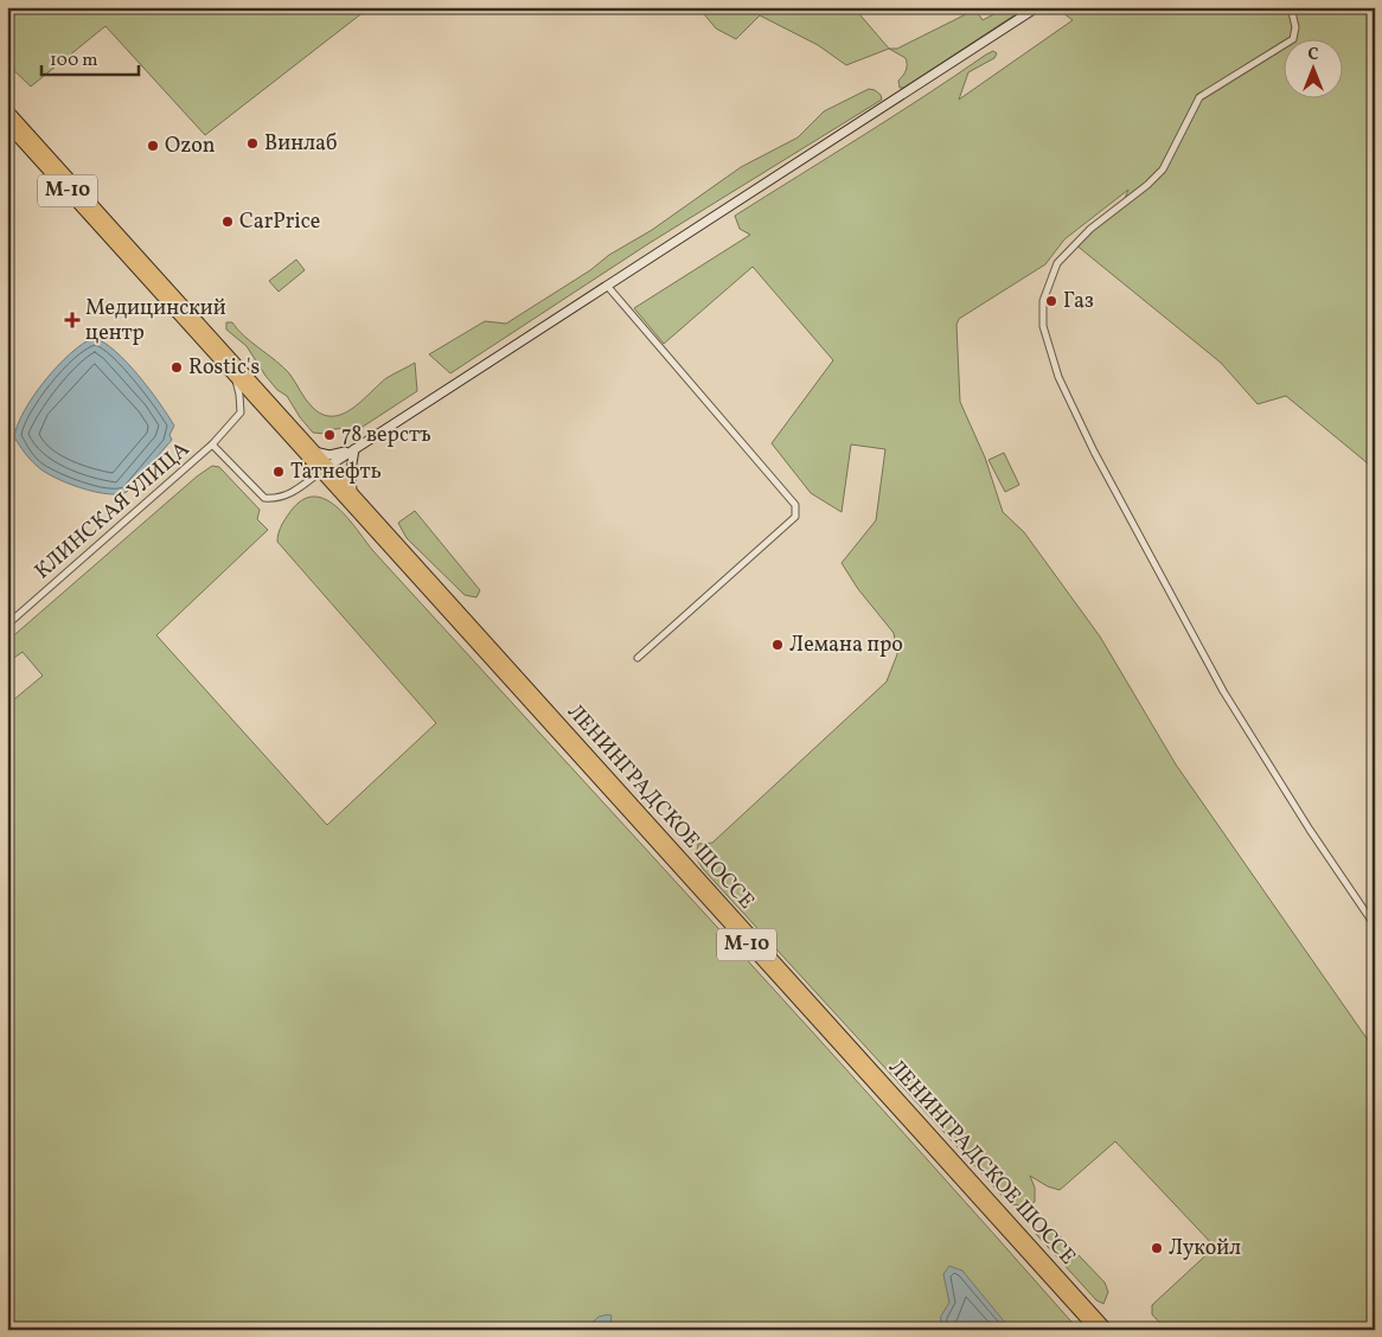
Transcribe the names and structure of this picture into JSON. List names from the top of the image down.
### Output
{
  "streets": {
    "highway": ["М-10", "ЛЕНИНГРАДСКОЕ ШОССЕ"],
    "street": ["КЛИНСКАЯ УЛИЦА"]
  },
  "crossings": [
    ["М-10", "КЛИНСКАЯ УЛИЦА"],
    ["М-10", "ЛЕНИНГРАДСКОЕ ШОССЕ"]
  ],
  "places": {
    "other": [
      "Винлаб",
      "Ozon",
      "CarPrice",
      "Газ",
      "Rostic's",
      "78 верстъ",
      "Татнефть",
      "Лемана про",
      "Лукойл"
    ],
    "health": ["Медицинский центр"]
  },
  "scale_bar": "100 m",
  "north": "top"
}
